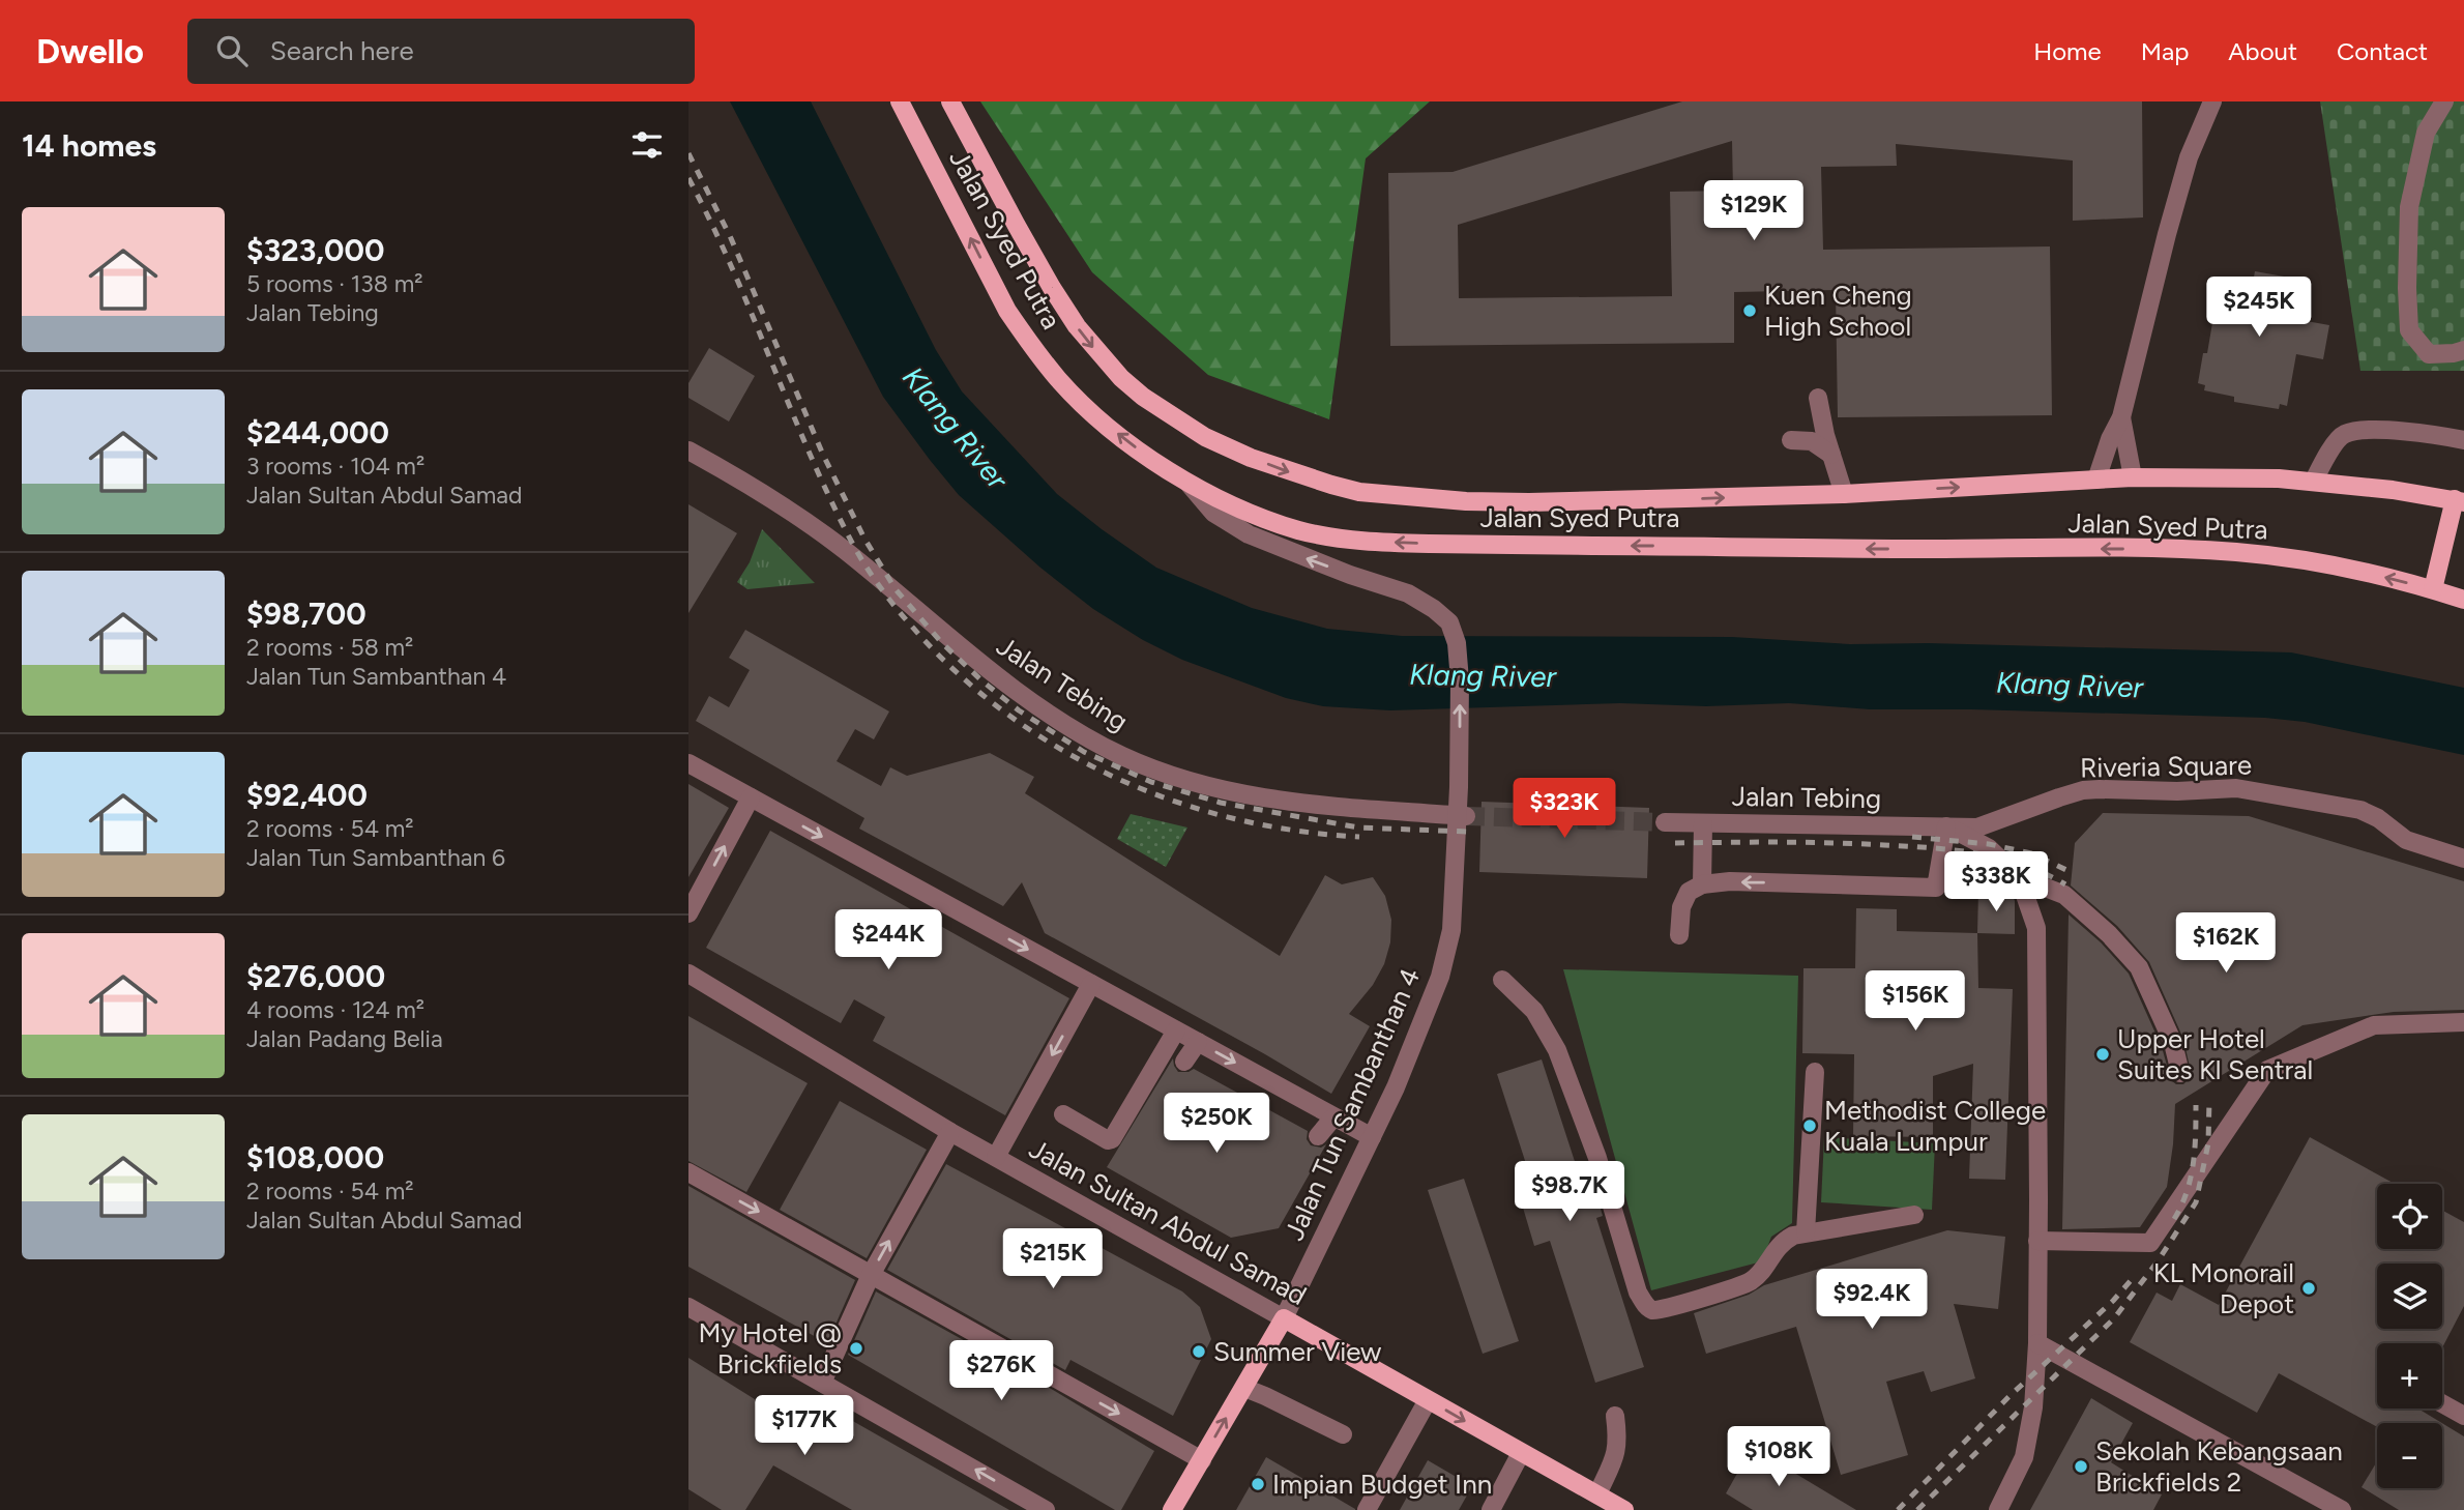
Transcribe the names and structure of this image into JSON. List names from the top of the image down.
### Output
{
  "streets": {
    "main road": ["Jalan Syed Putra", "Jalan Tun Sambanthan 4", "Jalan Sultan Abdul Samad"],
    "street": ["Jalan Tebing", "Riveria Square"]
  },
  "crossings": [
    ["Jalan Syed Putra", "Jalan Tun Sambanthan 4"],
    ["Jalan Tebing", "Riveria Square"],
    ["Jalan Tebing", "Jalan Tun Sambanthan 4"],
    ["Jalan Tun Sambanthan 4", "Jalan Sultan Abdul Samad"]
  ],
  "one_way": ["Jalan Tun Sambanthan 4"],
  "water": ["Klang River"],
  "places": [
    "Kuen Cheng High School",
    "Upper Hotel Suites Kl Sentral",
    "Methodist College Kuala Lumpur",
    "KL Monorail Depot",
    "My Hotel @ Brickfields",
    "Summer View",
    "Sekolah Kebangsaan Brickfields 2",
    "Impian Budget Inn"
  ],
  "page": {
    "header": "Dwello",
    "search": "Search here",
    "nav": [
      "Home",
      "Map",
      "About",
      "Contact"
    ],
    "heading": "14 homes",
    "price": [
      "$129K",
      "$245K",
      "$323K",
      "$338K",
      "$244K",
      "$162K",
      "$156K",
      "$250K",
      "$98.7K",
      "$215K",
      "$92.4K",
      "$276K",
      "$177K",
      "$108K"
    ],
    "list": [
      {
        "name": "$323,000",
        "note": "5 rooms · 138 m² · Jalan Tebing"
      },
      {
        "name": "$244,000",
        "note": "3 rooms · 104 m² · Jalan Sultan Abdul Samad"
      },
      {
        "name": "$98,700",
        "note": "2 rooms · 58 m² · Jalan Tun Sambanthan 4"
      },
      {
        "name": "$92,400",
        "note": "2 rooms · 54 m² · Jalan Tun Sambanthan 6"
      },
      {
        "name": "$276,000",
        "note": "4 rooms · 124 m² · Jalan Padang Belia"
      },
      {
        "name": "$108,000",
        "note": "2 rooms · 54 m² · Jalan Sultan Abdul Samad"
      }
    ],
    "map_buttons": ["+", "−"]
  }
}
